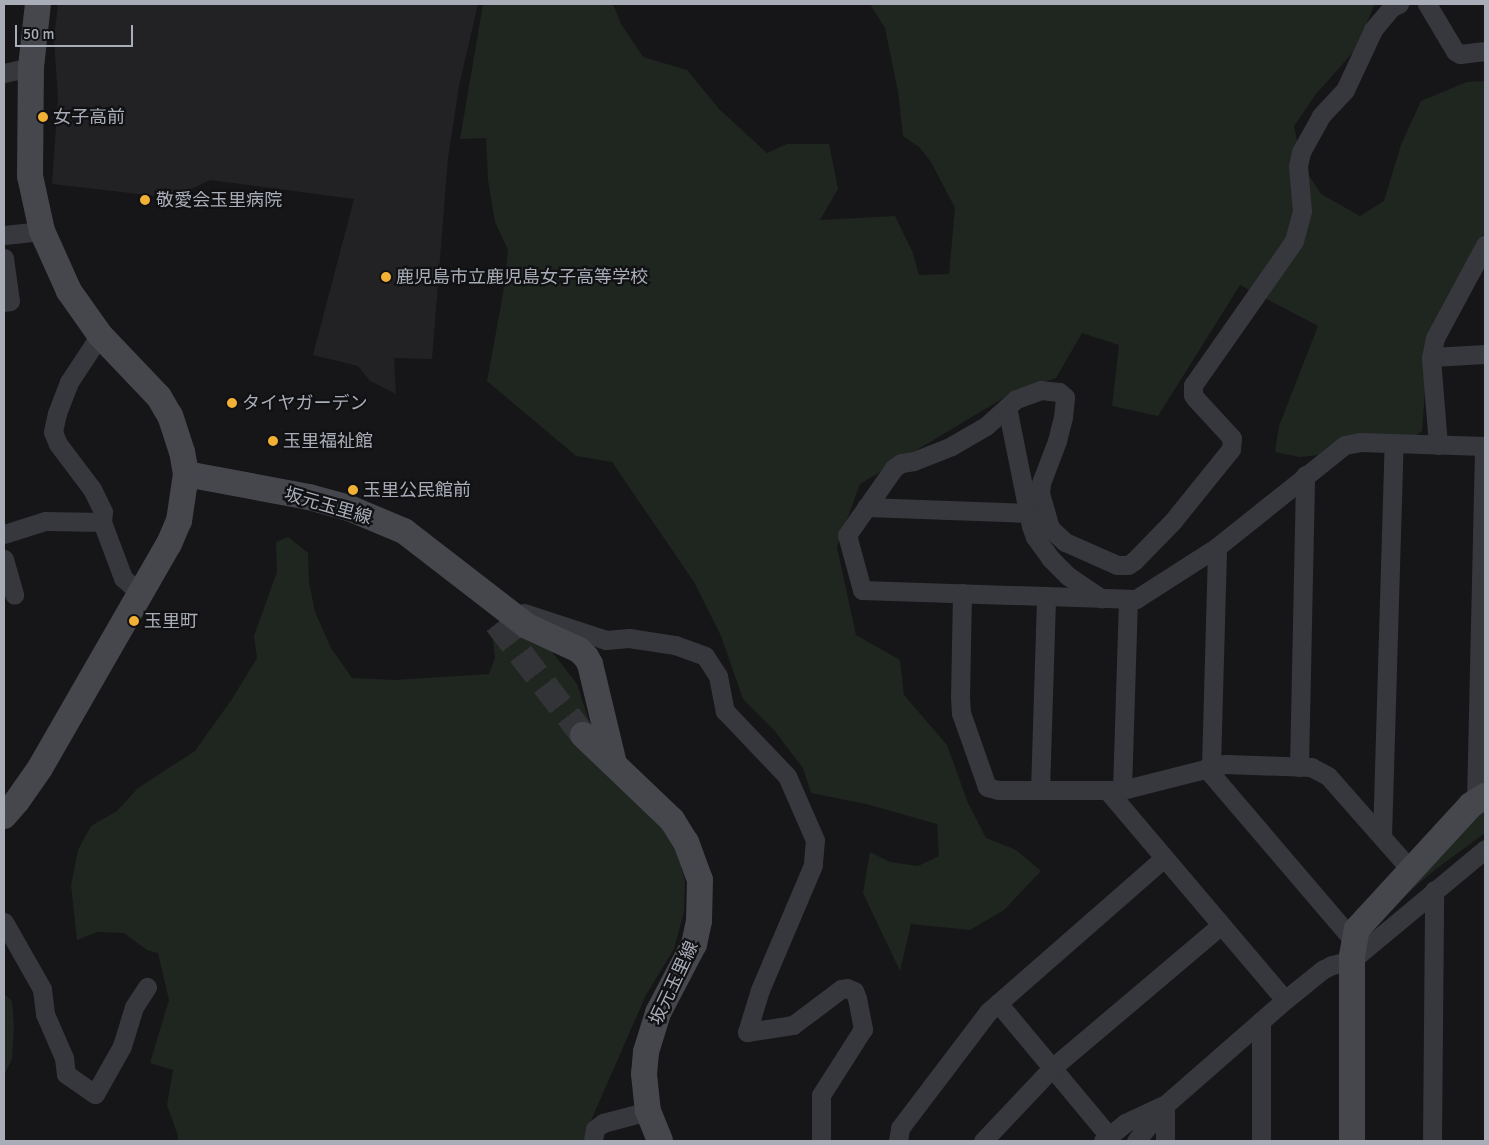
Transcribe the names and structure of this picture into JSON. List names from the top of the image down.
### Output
{
  "streets": {
    "street": ["坂元玉里線"]
  },
  "places": [
    "女子高前",
    "敬愛会玉里病院",
    "鹿児島市立鹿児島女子高等学校",
    "タイヤガーデン",
    "玉里福祉館",
    "玉里公民館前",
    "玉里町"
  ],
  "scale_bar": "50 m"
}
